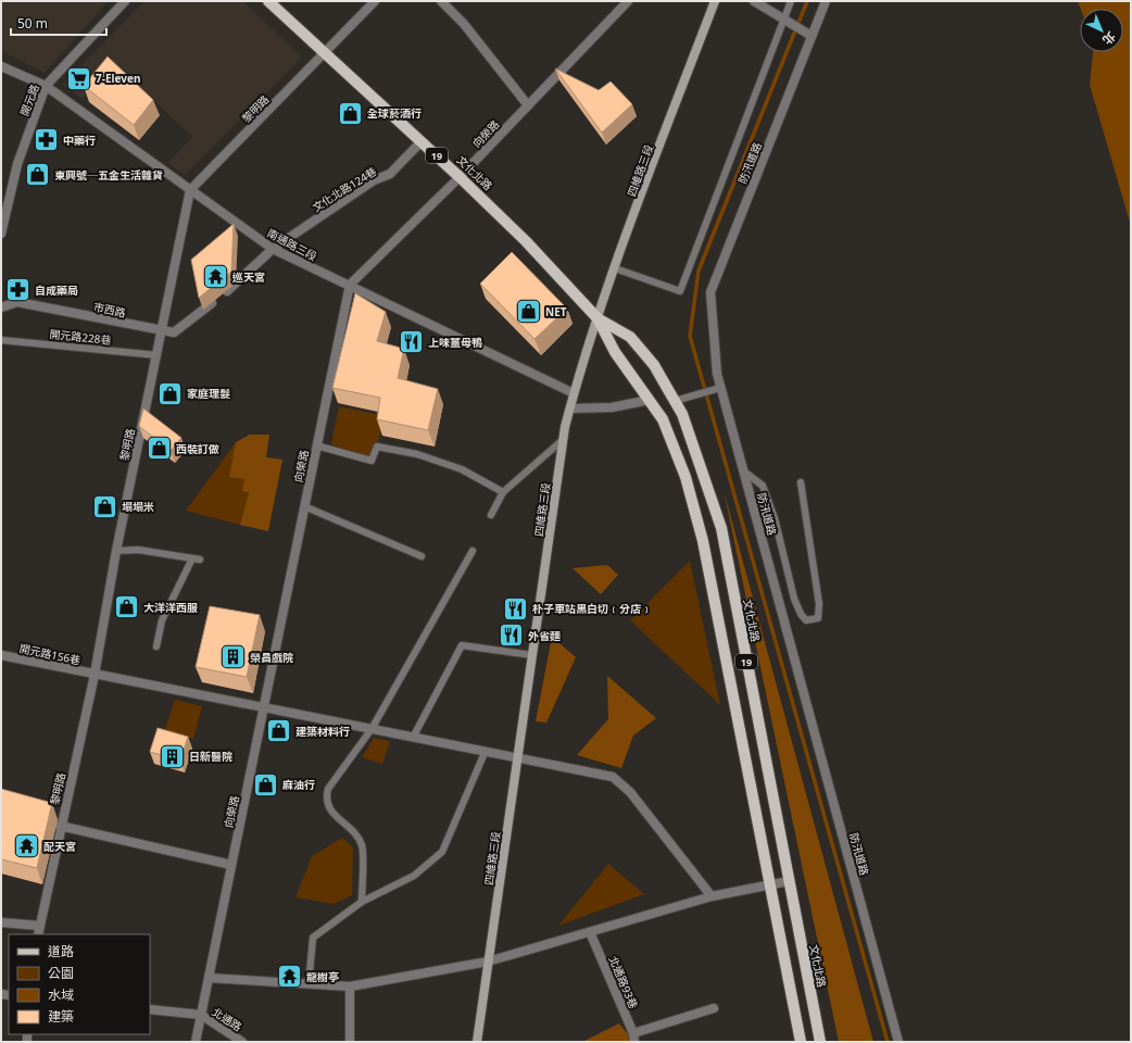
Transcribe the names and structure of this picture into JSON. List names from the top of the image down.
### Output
{
  "streets": {
    "main road": ["19", "文化北路"],
    "street": [
      "開元路",
      "黎明路",
      "向榮路",
      "防汛道路",
      "四維路三段",
      "文化北路124巷",
      "南通路三段",
      "市西路",
      "開元路156巷",
      "北通路93巷",
      "北通路"
    ],
    "lane": ["開元路228巷"]
  },
  "crossings": [
    ["開元路", "南通路三段"],
    ["黎明路", "文化北路"],
    ["黎明路", "文化北路124巷"],
    ["黎明路", "南通路三段"],
    ["黎明路", "市西路"],
    ["黎明路", "開元路228巷"],
    ["黎明路", "開元路156巷"],
    ["向榮路", "文化北路"],
    ["向榮路", "南通路三段"],
    ["向榮路", "開元路156巷"],
    ["向榮路", "北通路"],
    ["四維路三段", "文化北路"],
    ["四維路三段", "南通路三段"],
    ["四維路三段", "開元路156巷"],
    ["文化北路", "文化北路124巷"],
    ["文化北路124巷", "南通路三段"],
    ["文化北路124巷", "市西路"]
  ],
  "places": {
    "supermarket": ["7-Eleven"],
    "shop": [
      "全球菸酒行",
      "東興號─五金生活雜貨",
      "NET",
      "家庭理髮",
      "西裝訂做",
      "塌塌米",
      "大洋洋西服",
      "建築材料行",
      "麻油行"
    ],
    "pharmacy": ["中藥行", "自成藥局"],
    "temple": ["巡天宮", "配天宮", "龍樹亭"],
    "restaurant": ["上味薑母鴨", "朴子車站黑白切﹝分店﹞", "外省麵"],
    "building": ["榮昌戲院", "日新醫院"]
  },
  "legend": [
    "道路",
    "公園",
    "水域",
    "建築"
  ],
  "scale_bar": "50 m",
  "north": "bottom right"
}
